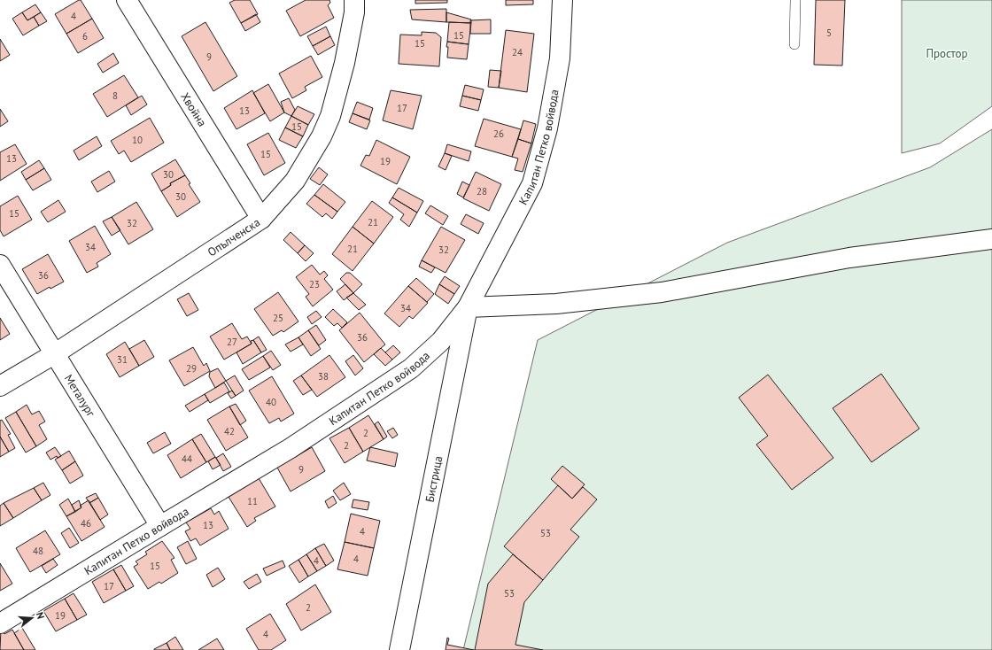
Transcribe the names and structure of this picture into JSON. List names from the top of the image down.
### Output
{
  "streets": {
    "street": [
      "Хвойна",
      "Капитан Петко войвода",
      "Опълченска",
      "Металург",
      "Бистрица"
    ]
  },
  "crossings": [
    ["Хвойна", "Опълченска"],
    ["Капитан Петко войвода", "Металург"],
    ["Капитан Петко войвода", "Бистрица"],
    ["Опълченска", "Металург"]
  ],
  "parks": ["Простор"],
  "house_numbers": [
    "4",
    "5",
    "15",
    "6",
    "15",
    "24",
    "9",
    "8",
    "17",
    "13",
    "15",
    "26",
    "10",
    "15",
    "13",
    "19",
    "30",
    "28",
    "30",
    "15",
    "21",
    "32",
    "34",
    "21",
    "32",
    "36",
    "23",
    "34",
    "25",
    "36",
    "27",
    "31",
    "29",
    "38",
    "40",
    "42",
    "2",
    "2",
    "44",
    "9",
    "11",
    "46",
    "13",
    "4",
    "53",
    "48",
    "4",
    "4",
    "15",
    "17",
    "53",
    "2",
    "19",
    "4"
  ],
  "north": "right"
}
